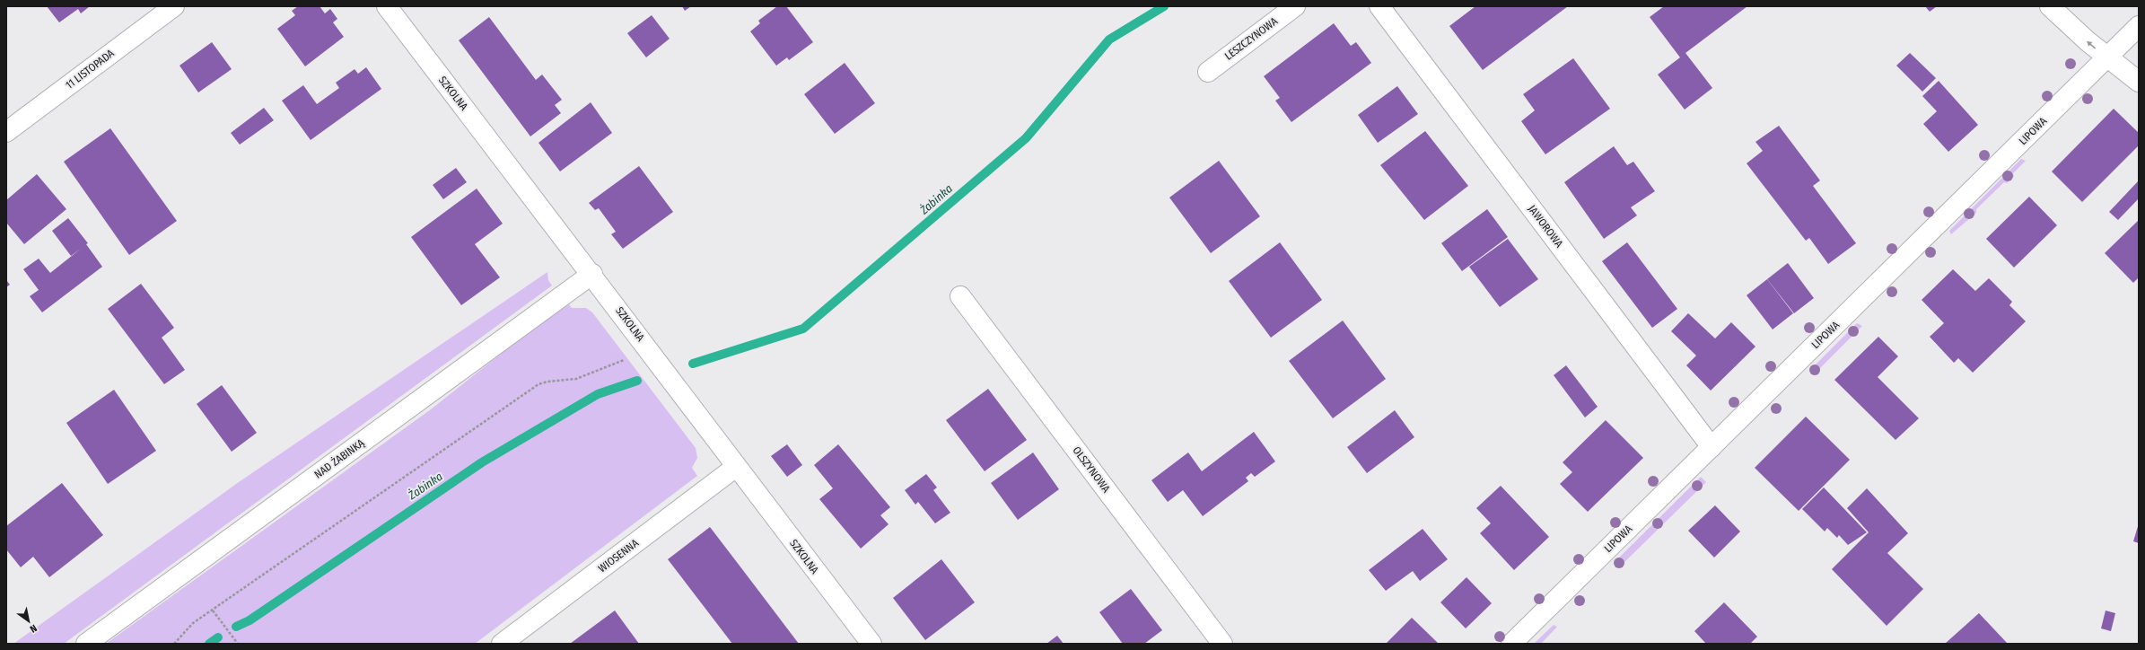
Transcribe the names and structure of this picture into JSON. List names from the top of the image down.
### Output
{
  "streets": {
    "street": [
      "LESZCZYNOWA",
      "11 LISTOPADA",
      "SZKOLNA",
      "LIPOWA",
      "JAWOROWA",
      "NAD ŻABINKĄ",
      "OLSZYNOWA",
      "WIOSENNA"
    ]
  },
  "crossings": [
    ["SZKOLNA", "NAD ŻABINKĄ"],
    ["SZKOLNA", "WIOSENNA"],
    ["LIPOWA", "JAWOROWA"]
  ],
  "water": ["Żabinka"],
  "north": "bottom right"
}
